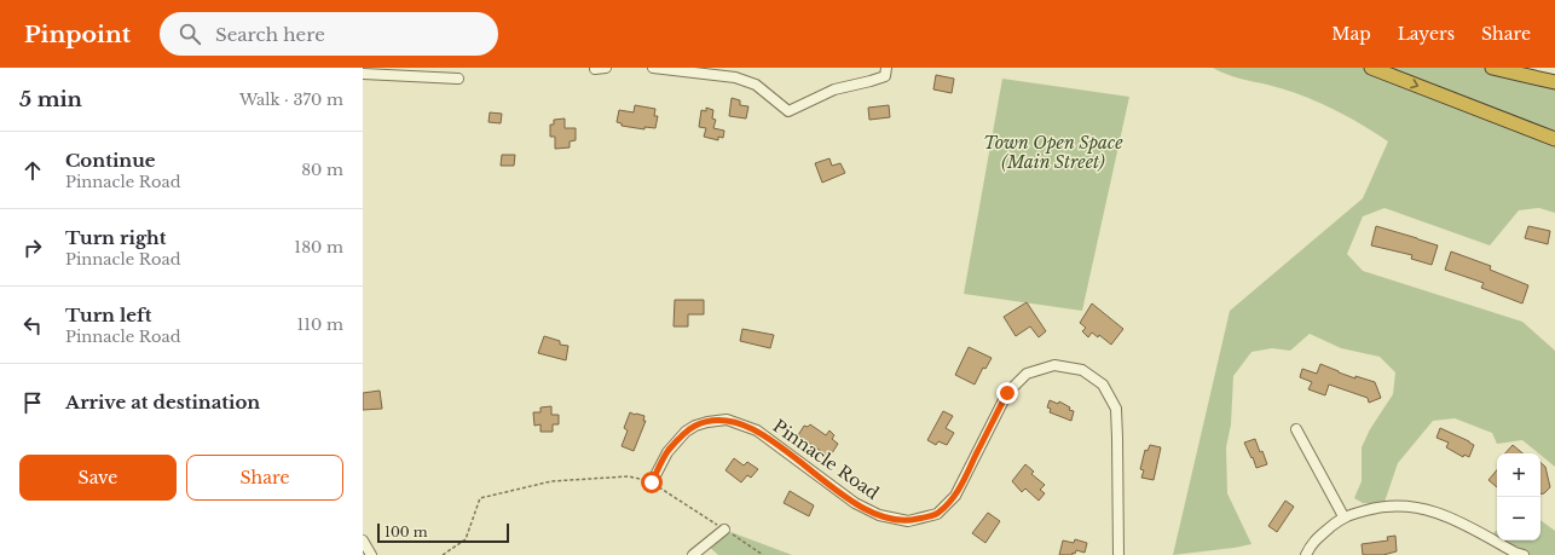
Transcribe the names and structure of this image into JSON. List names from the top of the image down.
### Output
{
  "streets": {
    "street": ["Pinnacle Road"]
  },
  "parks": ["Town Open Space (Main Street)"],
  "scale_bar": "100 m",
  "page": {
    "header": "Pinpoint",
    "search": "Search here",
    "nav": ["Map", "Layers", "Share"],
    "heading": ["5 min", "Walk · 370 m"],
    "list": [
      ["Continue", "Pinnacle Road", "80 m"],
      ["Turn right", "Pinnacle Road", "180 m"],
      ["Turn left", "Pinnacle Road", "110 m"],
      "Arrive at destination"
    ],
    "buttons": ["Save", "Share"],
    "map_buttons": ["+", "−"],
    "scale": "100 m"
  }
}
